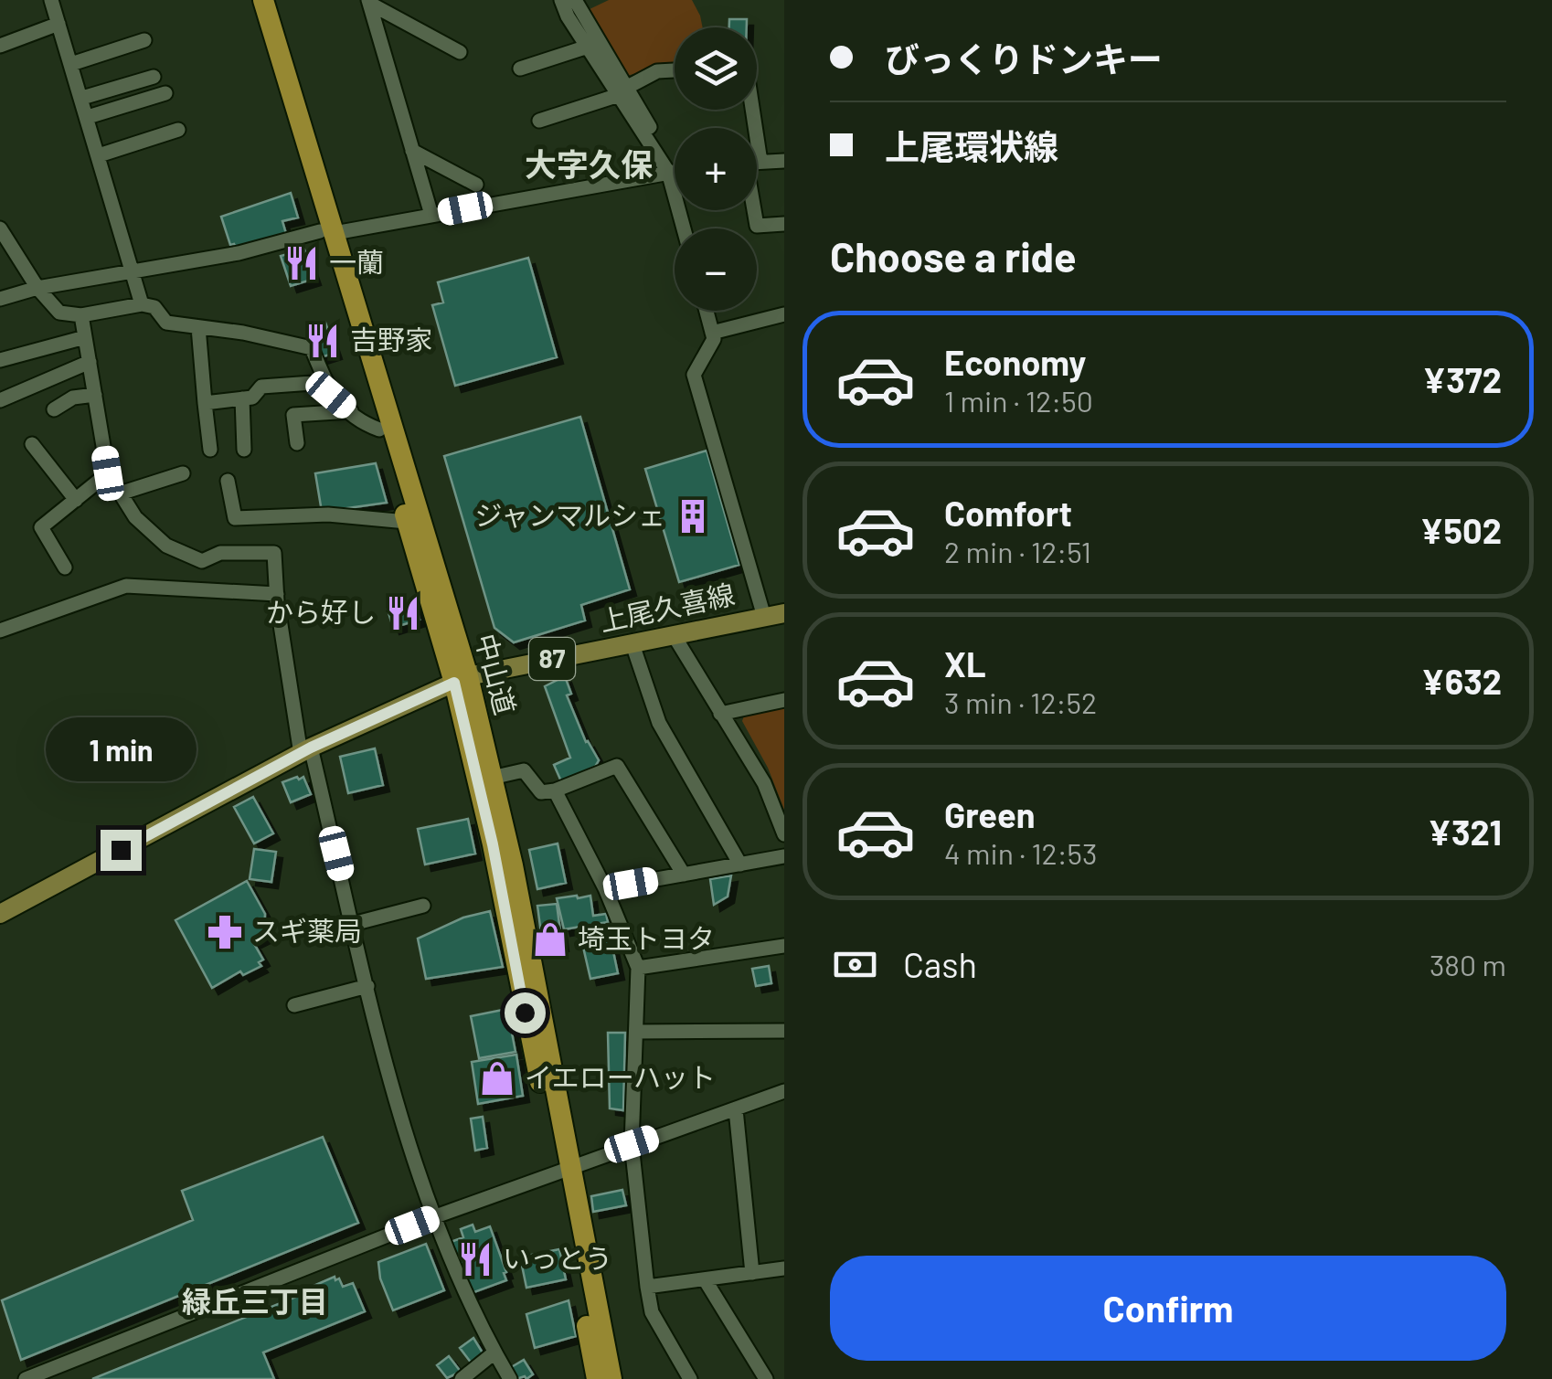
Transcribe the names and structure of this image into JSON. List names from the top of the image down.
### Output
{
  "streets": {
    "highway": ["中山道"],
    "main road": ["上尾久喜線", "87"]
  },
  "crossings": [
    ["上尾久喜線", "中山道"]
  ],
  "districts": ["大字久保", "緑丘三丁目"],
  "places": {
    "restaurant": [
      "一蘭",
      "吉野家",
      "から好し",
      "いっとう"
    ],
    "building": ["ジャンマルシェ"],
    "pharmacy": ["スギ薬局"],
    "shop": ["埼玉トヨタ", "イエローハット"]
  },
  "page": {
    "banner": ["びっくりドンキー", "上尾環状線"],
    "map_buttons": ["+", "−"],
    "heading": "Choose a ride",
    "list": [
      {
        "name": "Economy",
        "note": "1 min · 12:50",
        "value": "¥372"
      },
      {
        "name": "Comfort",
        "note": "2 min · 12:51",
        "value": "¥502"
      },
      {
        "name": "XL",
        "note": "3 min · 12:52",
        "value": "¥632"
      },
      {
        "name": "Green",
        "note": "4 min · 12:53",
        "value": "¥321"
      }
    ],
    "bubble": "1 min",
    "pay": ["Cash", "380 m"],
    "buttons": "Confirm"
  }
}
